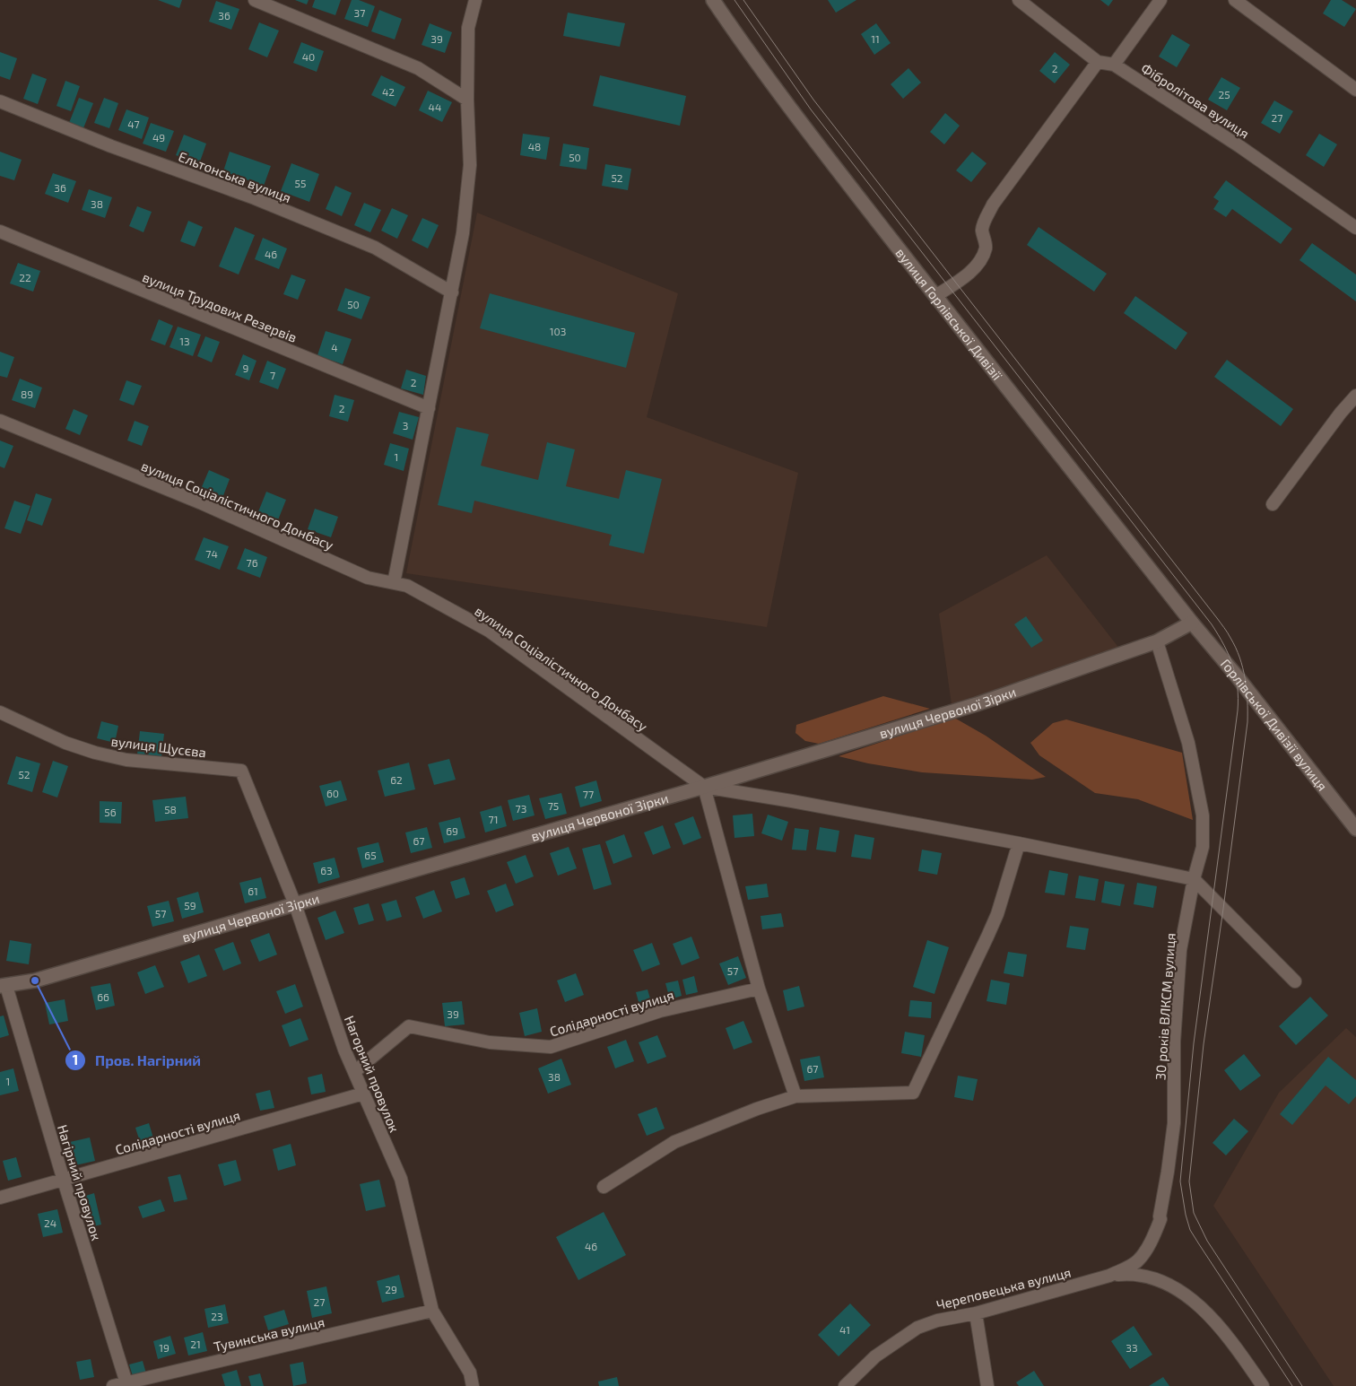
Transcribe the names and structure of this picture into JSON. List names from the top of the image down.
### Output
{
  "streets": {
    "street": [
      "Фібролітова вулиця",
      "Ельтонська вулиця",
      "вулиця Трудових Резервів",
      "вулиця Горлівської Дивізії",
      "вулиця Соціалістичного Донбасу",
      "вулиця Червоної Зірки",
      "Горлівської Дивізії вулиця",
      "вулиця Щусєва",
      "30 років ВЛКСМ вулиця",
      "Солідарності вулиця",
      "Нагорний провулок",
      "Нагірний провулок",
      "Череповецька вулиця",
      "Тувинська вулиця"
    ]
  },
  "crossings": [
    ["вулиця Горлівської Дивізії", "вулиця Червоної Зірки"],
    ["вулиця Горлівської Дивізії", "Горлівської Дивізії вулиця"],
    ["вулиця Соціалістичного Донбасу", "вулиця Червоної Зірки"],
    ["вулиця Червоної Зірки", "Горлівської Дивізії вулиця"],
    ["вулиця Червоної Зірки", "30 років ВЛКСМ вулиця"],
    ["вулиця Червоної Зірки", "Нагорний провулок"],
    ["вулиця Червоної Зірки", "Нагірний провулок"],
    ["вулиця Щусєва", "Нагорний провулок"],
    ["30 років ВЛКСМ вулиця", "Череповецька вулиця"],
    ["Солідарності вулиця", "Нагорний провулок"],
    ["Солідарності вулиця", "Нагірний провулок"],
    ["Нагорний провулок", "Тувинська вулиця"],
    ["Нагірний провулок", "Тувинська вулиця"]
  ],
  "places": ["Пров. Нагірний"],
  "house_numbers": [
    "37",
    "36",
    "39",
    "11",
    "40",
    "2",
    "42",
    "25",
    "44",
    "27",
    "47",
    "49",
    "48",
    "50",
    "52",
    "55",
    "36",
    "38",
    "46",
    "22",
    "50",
    "103",
    "13",
    "4",
    "9",
    "7",
    "2",
    "89",
    "2",
    "3",
    "1",
    "74",
    "76",
    "52",
    "62",
    "60",
    "77",
    "75",
    "73",
    "58",
    "56",
    "71",
    "69",
    "67",
    "65",
    "63",
    "61",
    "59",
    "57",
    "57",
    "66",
    "39",
    "67",
    "38",
    "1",
    "24",
    "46",
    "29",
    "27",
    "23",
    "41",
    "21",
    "19",
    "33"
  ]
}
